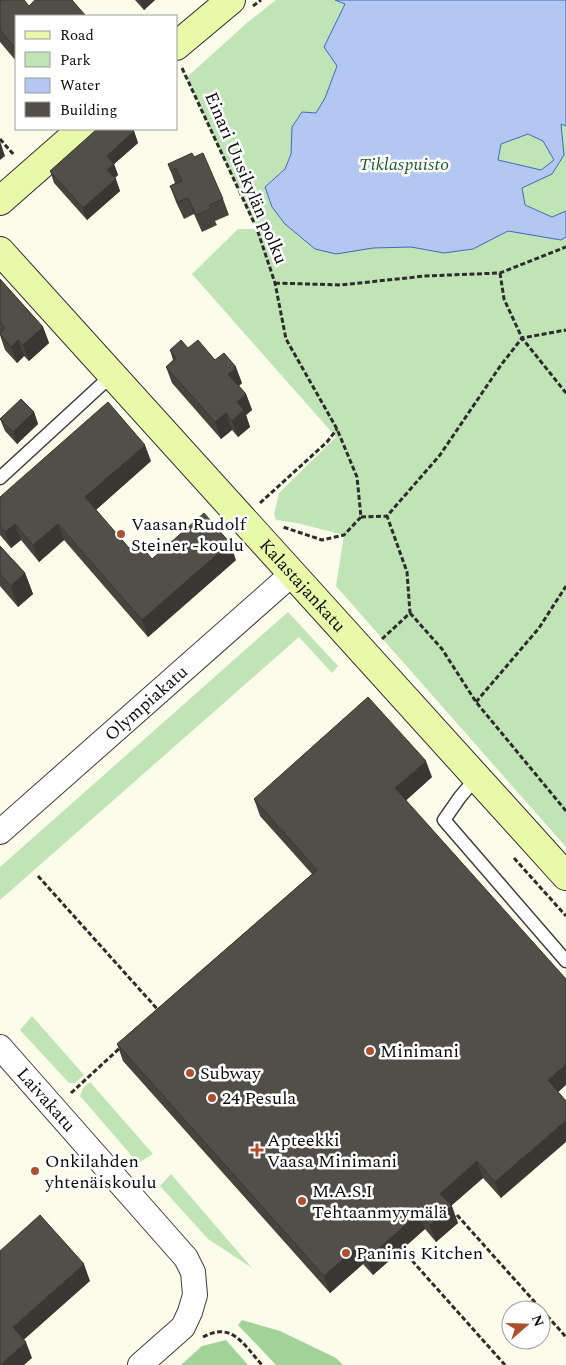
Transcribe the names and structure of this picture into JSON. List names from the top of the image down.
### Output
{
  "streets": {
    "street": ["Kalastajankatu", "Olympiakatu", "Laivakatu"],
    "path": ["Einari Uusikylän polku"]
  },
  "crossings": [
    ["Kalastajankatu", "Olympiakatu"]
  ],
  "parks": ["Tiklaspuisto"],
  "places": {
    "other": [
      "Vaasan Rudolf Steiner -koulu",
      "Minimani",
      "Subway",
      "24 Pesula",
      "Onkilahden yhtenäiskoulu",
      "M.A.S.I Tehtaanmyymälä",
      "Paninis Kitchen"
    ],
    "health": ["Apteekki Vaasa Minimani"]
  },
  "legend": [
    "Road",
    "Park",
    "Water",
    "Building"
  ],
  "north": "right"
}
